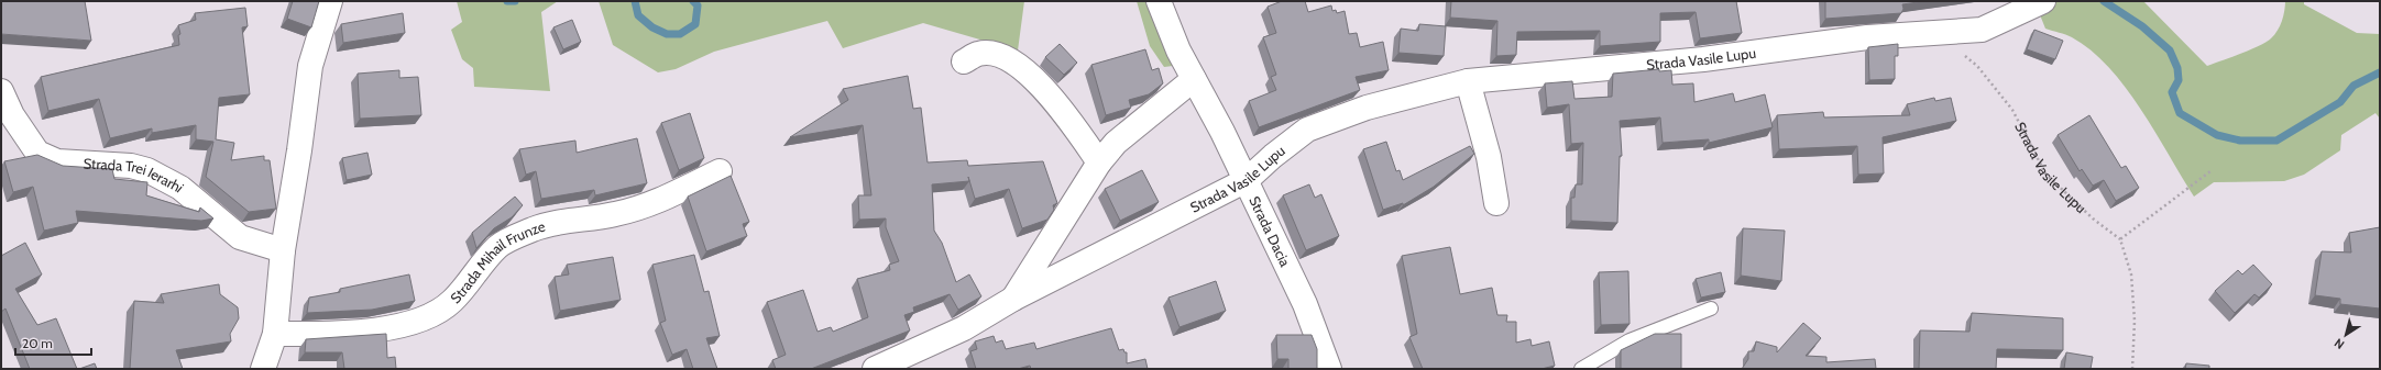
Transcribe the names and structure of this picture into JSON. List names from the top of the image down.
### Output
{
  "streets": {
    "street": [
      "Strada Vasile Lupu",
      "Strada Trei Ierarhi",
      "Strada Dacia",
      "Strada Mihail Frunze"
    ]
  },
  "crossings": [
    ["Strada Vasile Lupu", "Strada Dacia"]
  ],
  "scale_bar": "20 m",
  "north": "bottom left"
}
